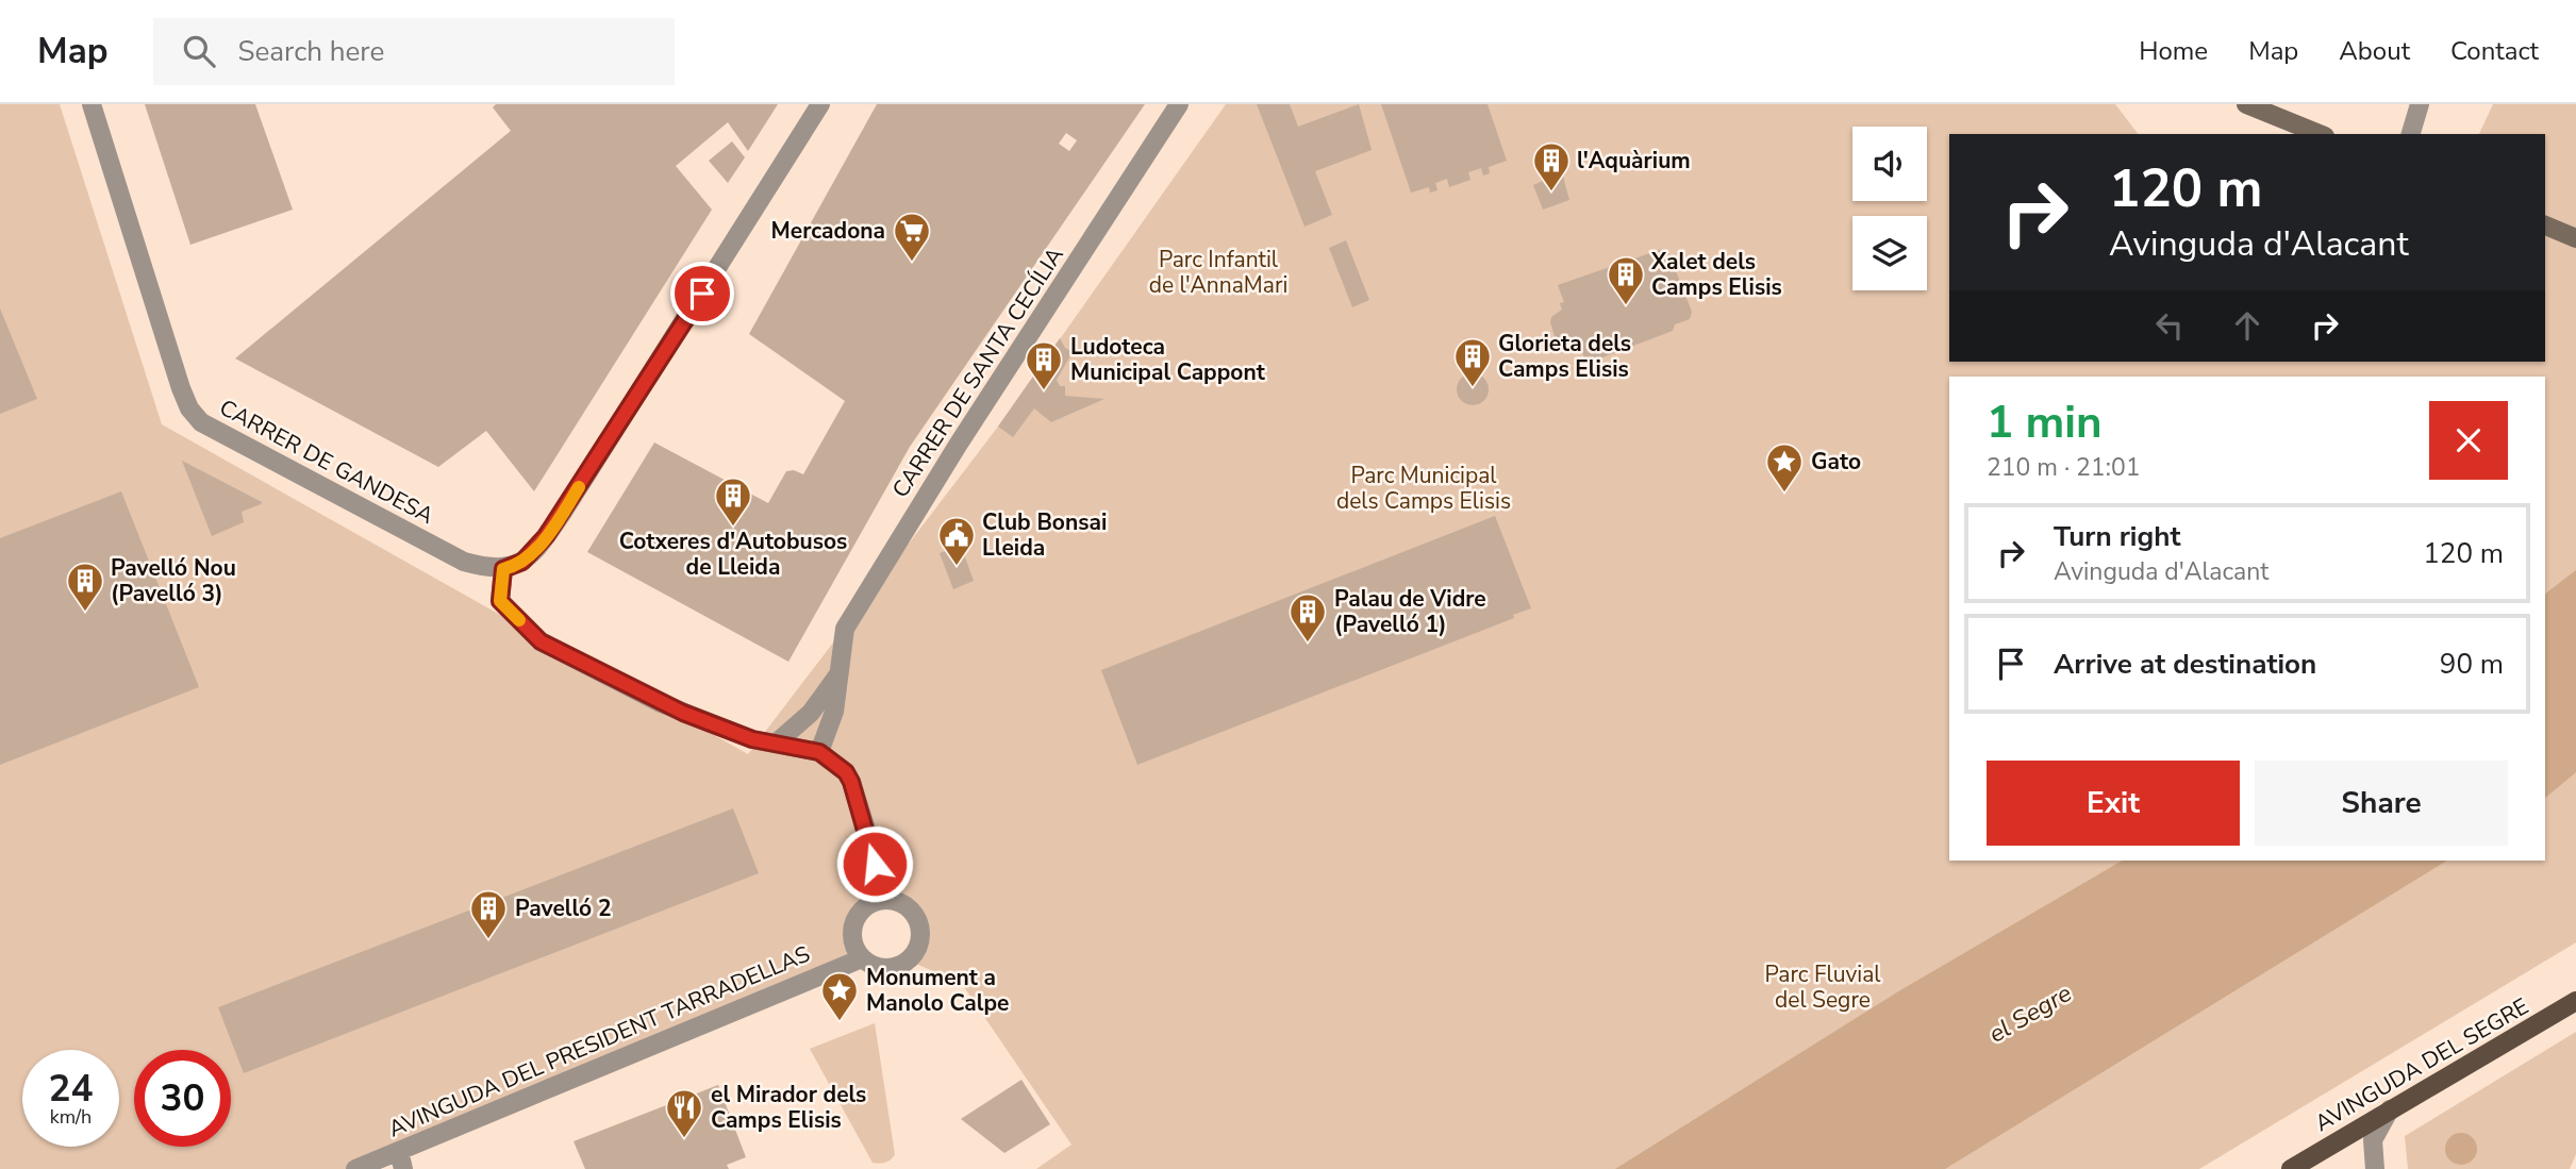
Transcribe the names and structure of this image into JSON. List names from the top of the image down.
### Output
{
  "streets": {
    "main road": ["AVINGUDA DEL SEGRE"],
    "street": ["CARRER DE SANTA CECÍLIA", "CARRER DE GANDESA", "AVINGUDA DEL PRESIDENT TARRADELLAS"]
  },
  "water": ["el Segre"],
  "parks": ["Parc Infantil de l'AnnaMari", "Parc Municipal dels Camps Elisis", "Parc Fluvial del Segre"],
  "places": {
    "building": [
      "l'Aquàrium",
      "Xalet dels Camps Elisis",
      "Glorieta dels Camps Elisis",
      "Ludoteca Municipal Cappont",
      "Cotxeres d'Autobusos de Lleida",
      "Pavelló Nou (Pavelló 3)",
      "Palau de Vidre (Pavelló 1)",
      "Pavelló 2"
    ],
    "supermarket": ["Mercadona"],
    "place": ["Gato", "Monument a Manolo Calpe"],
    "public building": ["Club Bonsai Lleida"],
    "restaurant": ["el Mirador dels Camps Elisis"]
  },
  "page": {
    "header": "Map",
    "search": "Search here",
    "nav": [
      "Home",
      "Map",
      "About",
      "Contact"
    ],
    "turn": ["120 m", "Avinguda d'Alacant"],
    "heading": ["1 min", "210 m · 21:01"],
    "list": [
      {
        "name": "Turn right",
        "note": "Avinguda d'Alacant",
        "value": "120 m"
      },
      {
        "name": "Arrive at destination",
        "value": "90 m"
      }
    ],
    "buttons": ["Exit", "Share"],
    "speed": "24 km/h",
    "limit": "30"
  }
}
